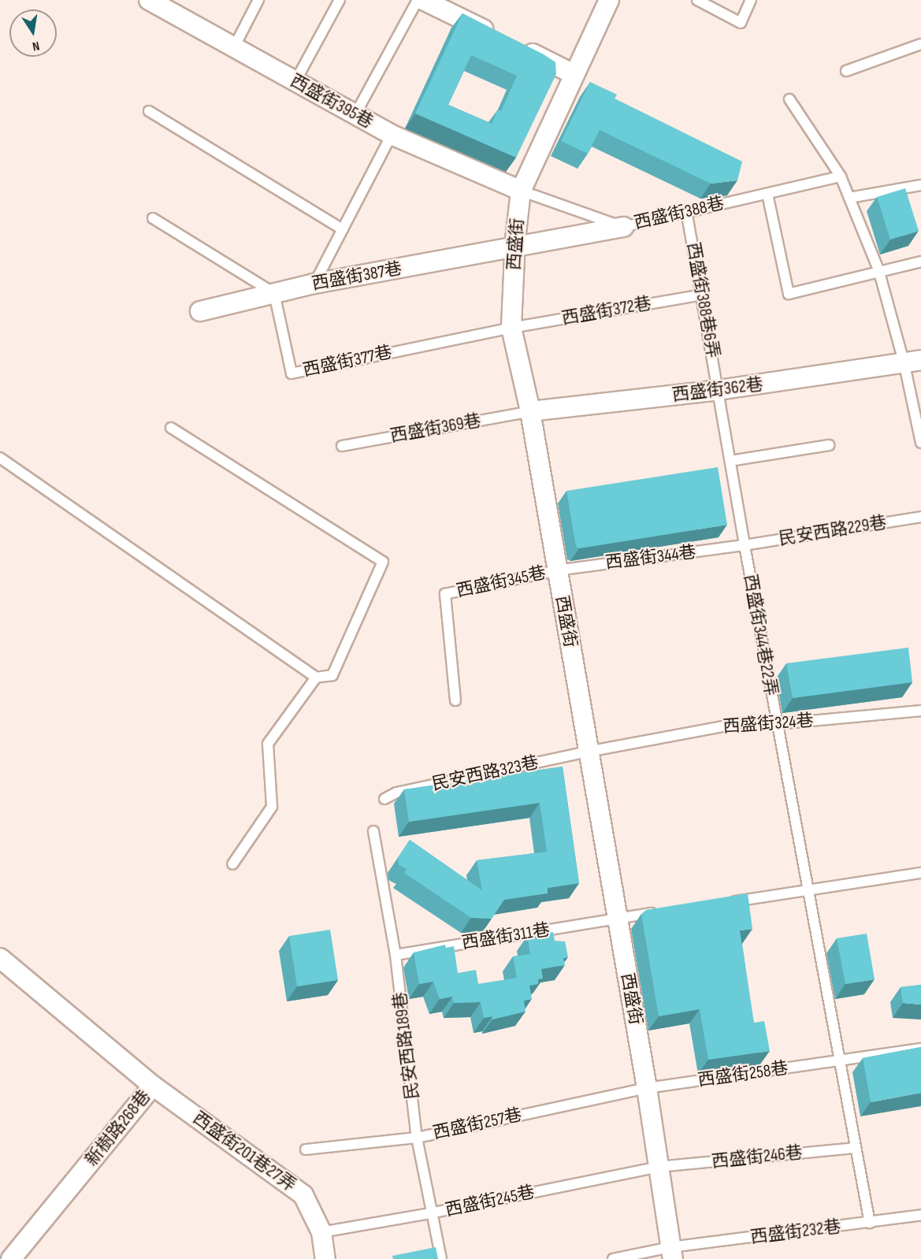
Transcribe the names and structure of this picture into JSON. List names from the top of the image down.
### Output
{
  "streets": {
    "street": [
      "西盛街395巷",
      "西盛街",
      "西盛街387巷",
      "西盛街362巷",
      "新樹路268巷",
      "西盛街201巷27弄"
    ],
    "lane": [
      "西盛街388巷",
      "西盛街388巷6弄",
      "西盛街372巷",
      "西盛街377巷",
      "西盛街369巷",
      "民安西路229巷",
      "西盛街344巷",
      "西盛街345巷",
      "西盛街344巷22弄",
      "西盛街324巷",
      "民安西路323巷",
      "西盛街311巷",
      "民安西路189巷",
      "西盛街258巷",
      "西盛街257巷",
      "西盛街246巷",
      "西盛街245巷",
      "西盛街232巷"
    ]
  },
  "crossings": [
    ["西盛街395巷", "西盛街388巷"],
    ["西盛街395巷", "西盛街"],
    ["西盛街388巷", "西盛街"],
    ["西盛街388巷", "西盛街387巷"],
    ["西盛街388巷", "西盛街388巷6弄"],
    ["西盛街", "西盛街387巷"],
    ["西盛街", "西盛街372巷"],
    ["西盛街", "西盛街377巷"],
    ["西盛街", "西盛街362巷"],
    ["西盛街", "西盛街369巷"],
    ["西盛街", "西盛街344巷"],
    ["西盛街", "西盛街345巷"],
    ["西盛街", "西盛街324巷"],
    ["西盛街", "民安西路323巷"],
    ["西盛街", "西盛街311巷"],
    ["西盛街", "西盛街258巷"],
    ["西盛街", "西盛街257巷"],
    ["西盛街", "西盛街246巷"],
    ["西盛街", "西盛街245巷"],
    ["西盛街", "西盛街232巷"],
    ["西盛街387巷", "西盛街377巷"],
    ["西盛街388巷6弄", "西盛街372巷"],
    ["西盛街388巷6弄", "西盛街362巷"],
    ["西盛街388巷6弄", "西盛街344巷22弄"],
    ["西盛街372巷", "西盛街377巷"],
    ["西盛街362巷", "西盛街369巷"],
    ["民安西路229巷", "西盛街344巷"],
    ["民安西路229巷", "西盛街344巷22弄"],
    ["西盛街344巷", "西盛街345巷"],
    ["西盛街344巷", "西盛街344巷22弄"],
    ["西盛街344巷22弄", "西盛街324巷"],
    ["西盛街344巷22弄", "西盛街258巷"],
    ["西盛街344巷22弄", "西盛街246巷"],
    ["西盛街344巷22弄", "西盛街232巷"],
    ["西盛街324巷", "民安西路323巷"],
    ["西盛街311巷", "民安西路189巷"],
    ["民安西路189巷", "西盛街257巷"],
    ["民安西路189巷", "西盛街245巷"],
    ["西盛街258巷", "西盛街257巷"],
    ["新樹路268巷", "西盛街201巷27弄"],
    ["西盛街201巷27弄", "西盛街245巷"],
    ["西盛街246巷", "西盛街245巷"]
  ],
  "north": "bottom"
}
